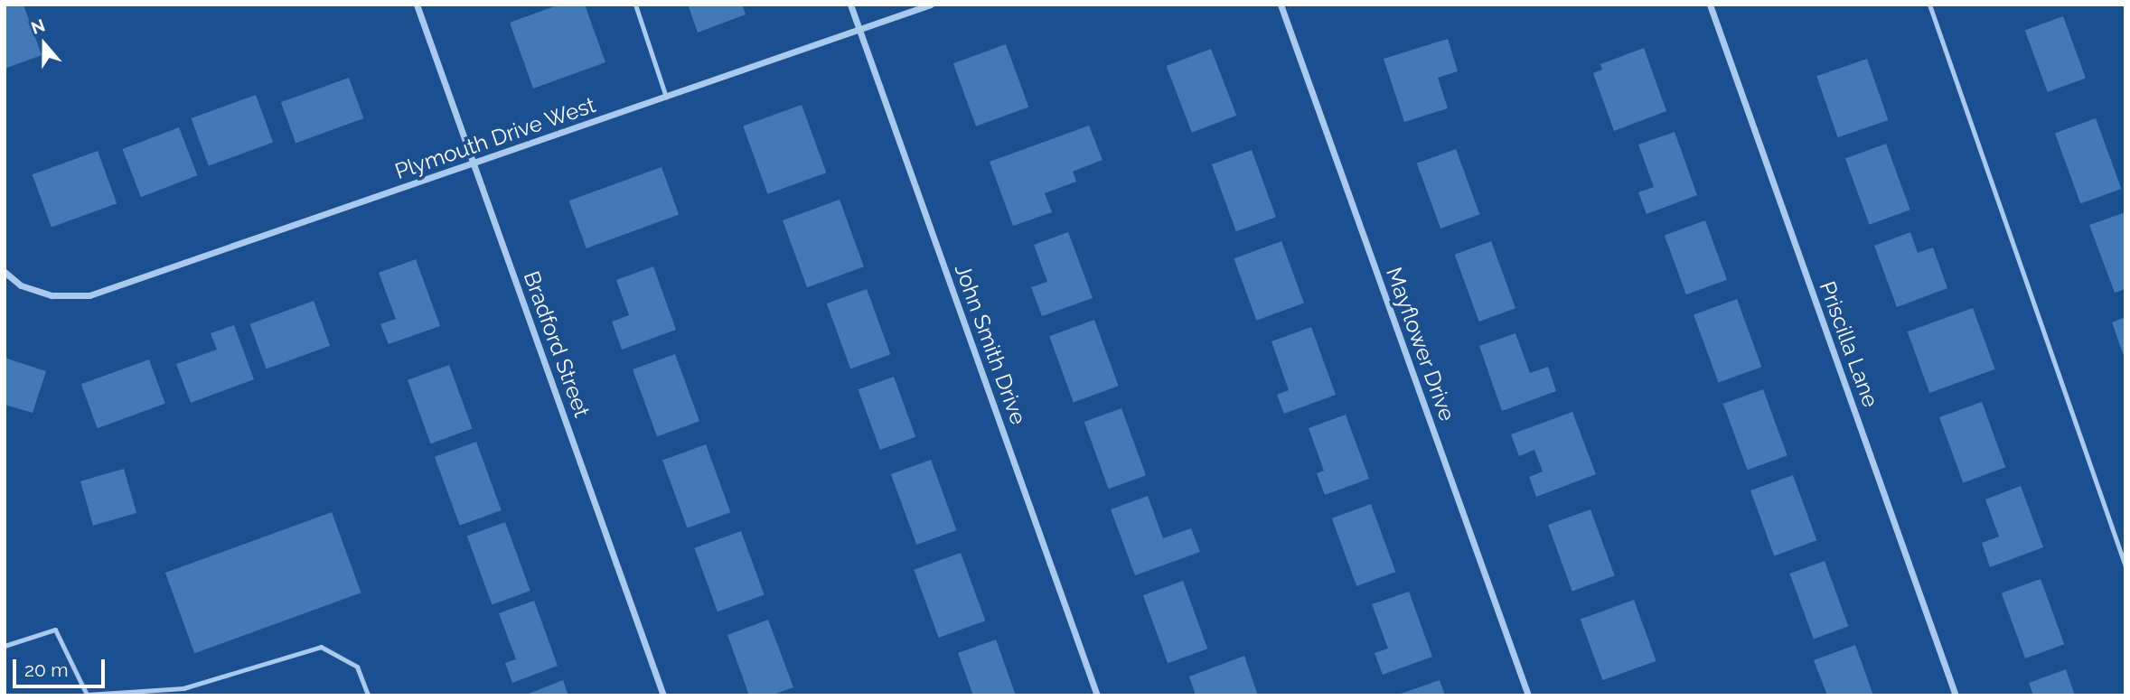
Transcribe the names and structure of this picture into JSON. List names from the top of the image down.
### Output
{
  "streets": {
    "street": [
      "Plymouth Drive West",
      "Bradford Street",
      "John Smith Drive",
      "Mayflower Drive",
      "Priscilla Lane"
    ]
  },
  "crossings": [
    ["Plymouth Drive West", "Bradford Street"],
    ["Plymouth Drive West", "John Smith Drive"]
  ],
  "scale_bar": "20 m",
  "north": "top"
}
